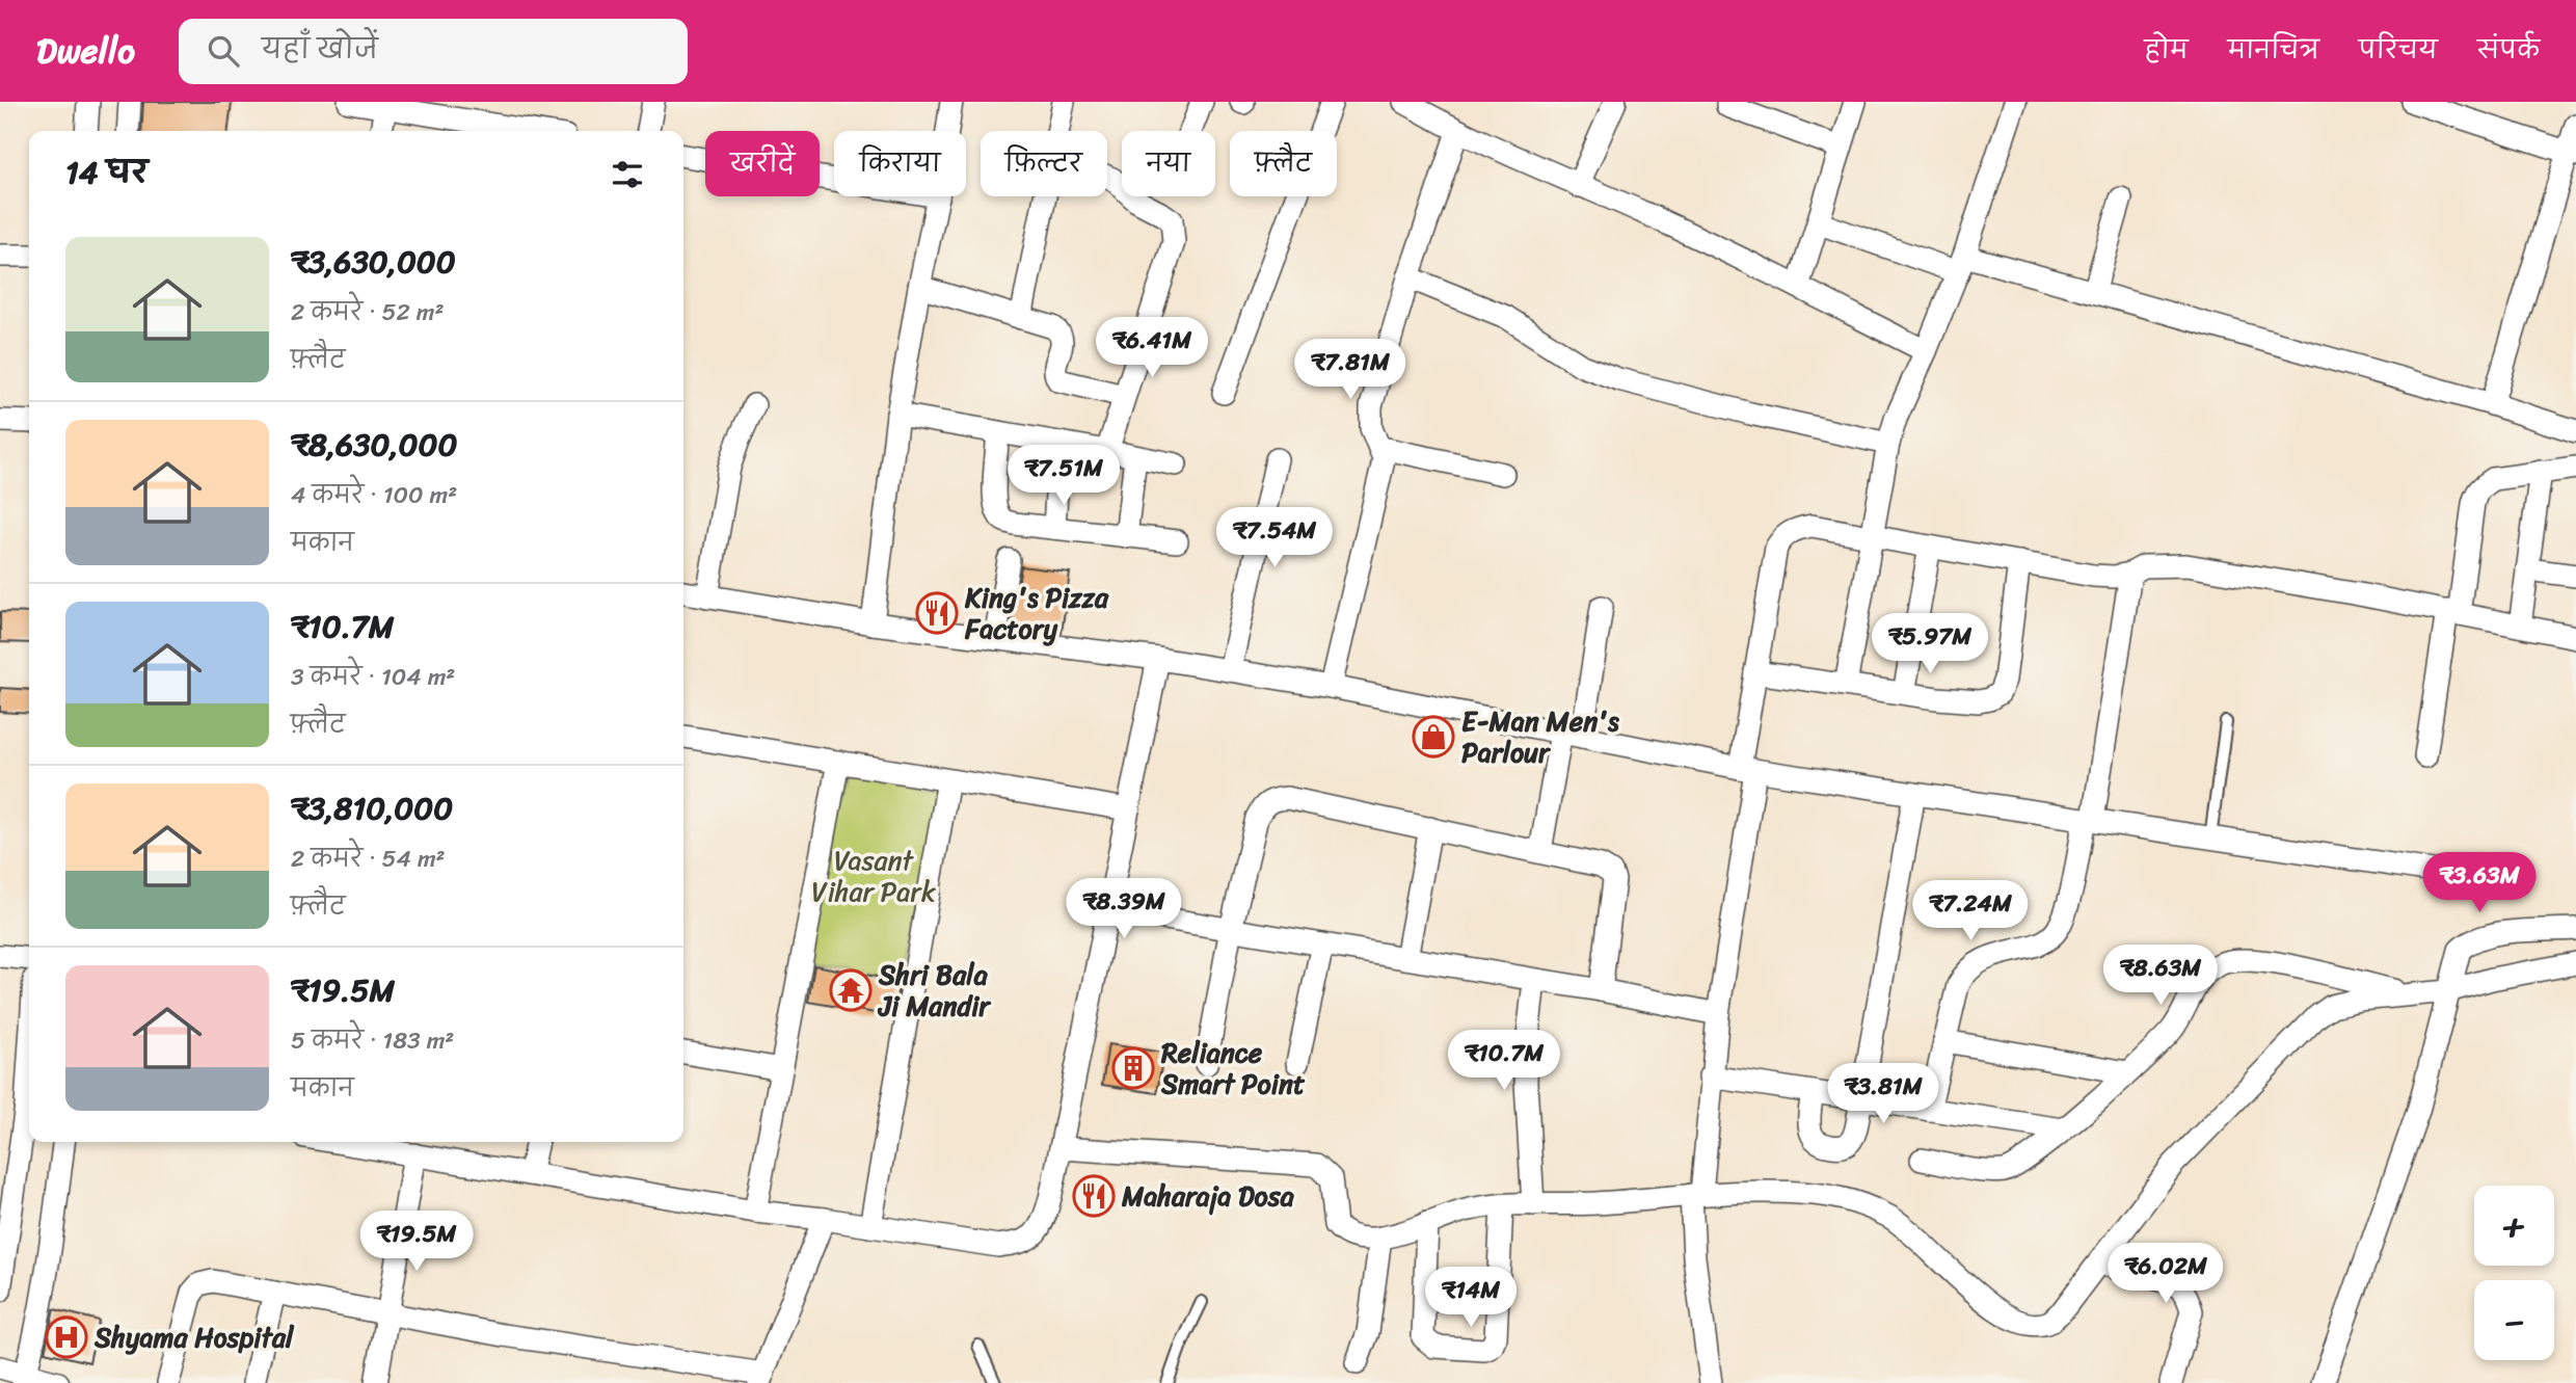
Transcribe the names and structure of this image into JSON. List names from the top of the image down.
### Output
{
  "parks": ["Vasant Vihar Park"],
  "places": {
    "restaurant": ["King's Pizza Factory", "Maharaja Dosa"],
    "shop": ["E-Man Men's Parlour"],
    "temple": ["Shri Bala Ji Mandir"],
    "building": ["Reliance Smart Point"],
    "hospital": ["Shyama Hospital"]
  },
  "page": {
    "header": "Dwello",
    "search": "यहाँ खोजें",
    "nav": [
      "होम",
      "मानचित्र",
      "परिचय",
      "संपर्क"
    ],
    "chip": [
      "खरीदें",
      "किराया",
      "फ़िल्टर",
      "नया",
      "फ़्लैट"
    ],
    "heading": "14 घर",
    "list": [
      {
        "name": "₹3,630,000",
        "note": "2 कमरे · 52 m² · फ़्लैट"
      },
      {
        "name": "₹8,630,000",
        "note": "4 कमरे · 100 m² · मकान"
      },
      {
        "name": "₹10.7M",
        "note": "3 कमरे · 104 m² · फ़्लैट"
      },
      {
        "name": "₹3,810,000",
        "note": "2 कमरे · 54 m² · फ़्लैट"
      },
      {
        "name": "₹19.5M",
        "note": "5 कमरे · 183 m² · मकान"
      }
    ],
    "price": [
      "₹6.41M",
      "₹7.81M",
      "₹7.51M",
      "₹7.54M",
      "₹5.97M",
      "₹3.63M",
      "₹8.39M",
      "₹7.24M",
      "₹8.63M",
      "₹10.7M",
      "₹3.81M",
      "₹19.5M",
      "₹6.02M",
      "₹14M"
    ],
    "map_buttons": ["+", "−"]
  }
}
